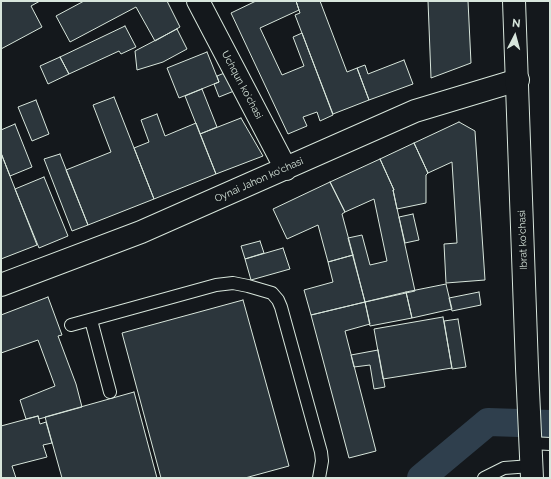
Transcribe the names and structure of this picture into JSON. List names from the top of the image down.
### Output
{
  "streets": {
    "street": ["Uchqun koʻchasi", "Oynai Jahon ko‘chasi", "Ibrat ko'chasi"]
  },
  "crossings": [
    ["Uchqun koʻchasi", "Oynai Jahon ko‘chasi"],
    ["Oynai Jahon ko‘chasi", "Ibrat ko'chasi"]
  ],
  "north": "top"
}
